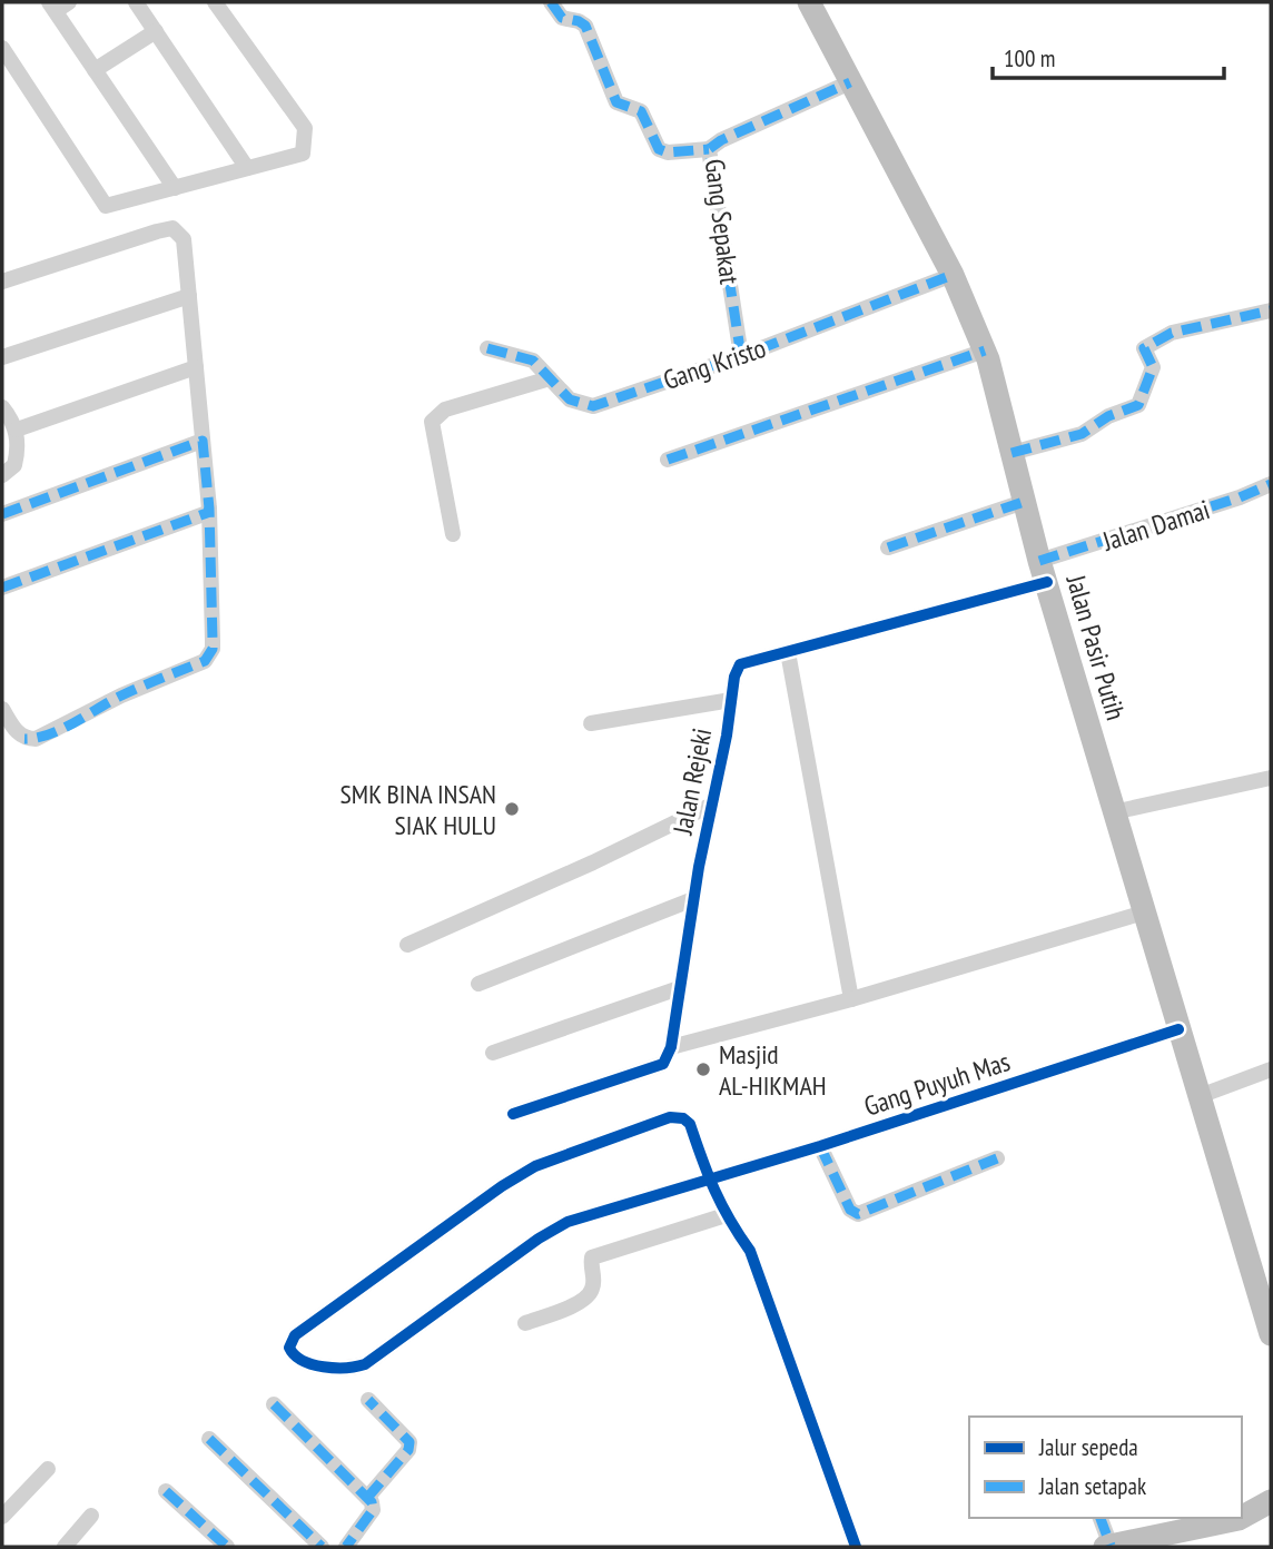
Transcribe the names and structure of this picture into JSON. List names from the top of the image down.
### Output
{
  "streets": {
    "highway": ["Jalan Pasir Putih"],
    "street": [
      "Gang Sepakat",
      "Gang Kristo",
      "Jalan Damai",
      "Jalan Rejeki",
      "Gang Puyuh Mas"
    ]
  },
  "crossings": [
    ["Gang Sepakat", "Gang Kristo"],
    ["Gang Sepakat", "Jalan Pasir Putih"],
    ["Gang Kristo", "Jalan Pasir Putih"],
    ["Jalan Damai", "Jalan Pasir Putih"],
    ["Jalan Damai", "Jalan Rejeki"],
    ["Jalan Pasir Putih", "Jalan Rejeki"],
    ["Jalan Pasir Putih", "Gang Puyuh Mas"]
  ],
  "places": ["SMK BINA INSAN SIAK HULU", "Masjid AL-HIKMAH"],
  "legend": ["Jalur sepeda", "Jalan setapak"],
  "scale_bar": "100 m"
}
